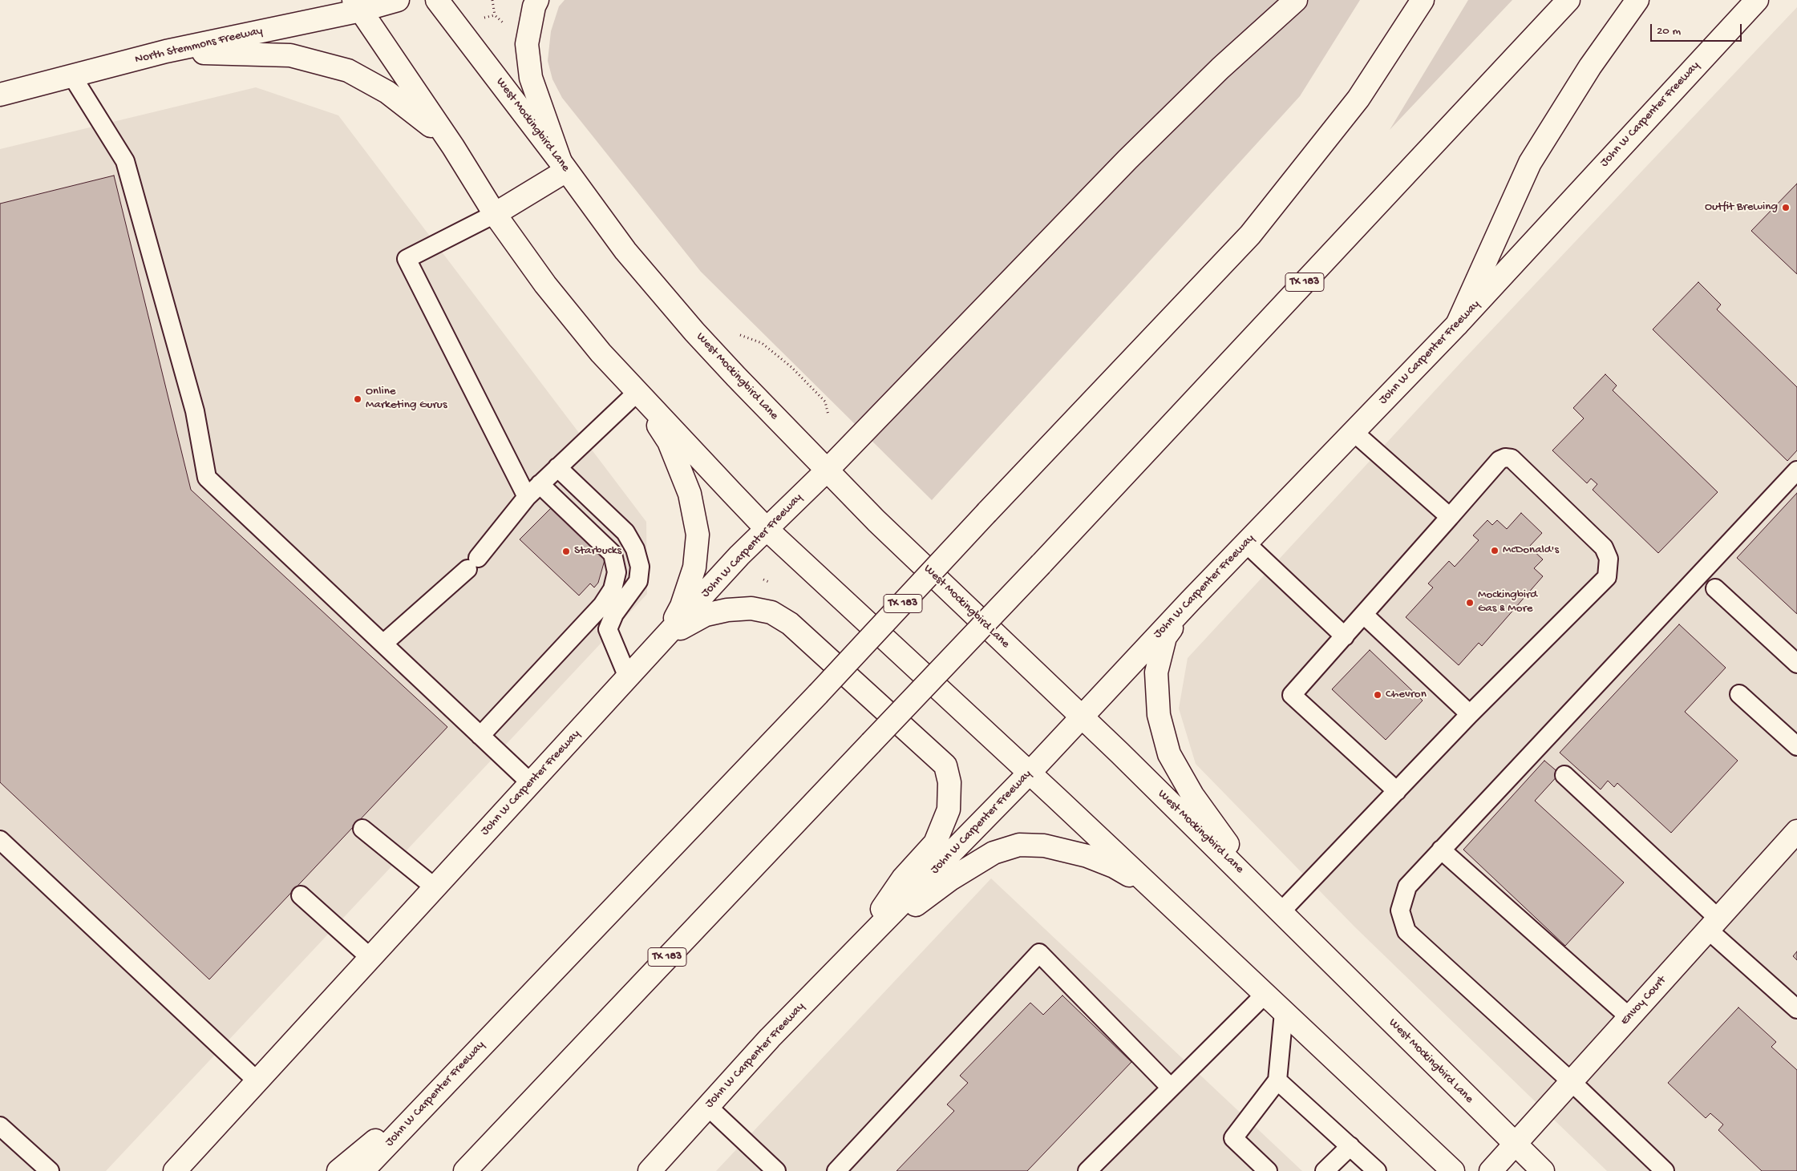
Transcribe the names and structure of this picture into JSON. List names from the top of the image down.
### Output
{
  "streets": {
    "main road": [
      "North Stemmons Freeway",
      "John W Carpenter Freeway",
      "West Mockingbird Lane",
      "TX 183",
      "Envoy Court"
    ]
  },
  "crossings": [
    ["John W Carpenter Freeway", "West Mockingbird Lane"],
    ["West Mockingbird Lane", "Envoy Court"]
  ],
  "places": [
    "Outfit Brewing",
    "Online Marketing Gurus",
    "McDonald's",
    "Starbucks",
    "Mockingbird Gas & More",
    "Chevron"
  ],
  "scale_bar": "20 m"
}
